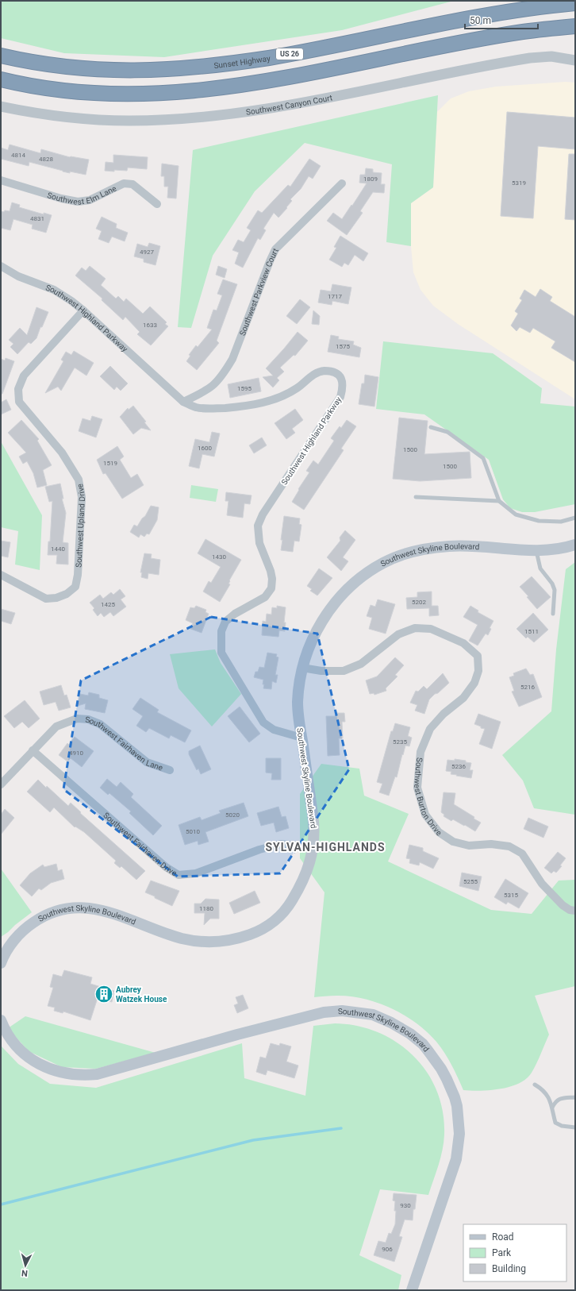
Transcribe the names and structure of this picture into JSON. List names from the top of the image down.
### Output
{
  "streets": {
    "highway": ["US 26", "Sunset Highway"],
    "main road": ["Southwest Skyline Boulevard"],
    "street": [
      "Southwest Canyon Court",
      "Southwest Elm Lane",
      "Southwest Parkview Court",
      "Southwest Highland Parkway",
      "Southwest Upland Drive",
      "Southwest Fairhaven Lane",
      "Southwest Burton Drive",
      "Southwest Fairhaven Drive"
    ]
  },
  "crossings": [
    ["Southwest Parkview Court", "Southwest Highland Parkway"],
    ["Southwest Highland Parkway", "Southwest Upland Drive"],
    ["Southwest Highland Parkway", "Southwest Skyline Boulevard"],
    ["Southwest Skyline Boulevard", "Southwest Burton Drive"],
    ["Southwest Skyline Boulevard", "Southwest Fairhaven Drive"],
    ["Southwest Fairhaven Lane", "Southwest Fairhaven Drive"]
  ],
  "districts": ["SYLVAN-HIGHLANDS"],
  "places": {
    "building": ["Aubrey Watzek House"]
  },
  "house_numbers": [
    "4814",
    "4828",
    "1809",
    "5319",
    "4831",
    "4927",
    "1717",
    "1633",
    "1575",
    "1595",
    "1600",
    "1500",
    "1519",
    "1500",
    "1440",
    "1430",
    "5202",
    "1425",
    "1511",
    "5216",
    "5235",
    "4910",
    "5236",
    "5020",
    "5010",
    "5255",
    "5315",
    "1180",
    "930",
    "906"
  ],
  "legend": ["Road", "Park", "Building"],
  "scale_bar": "50 m",
  "north": "bottom"
}
